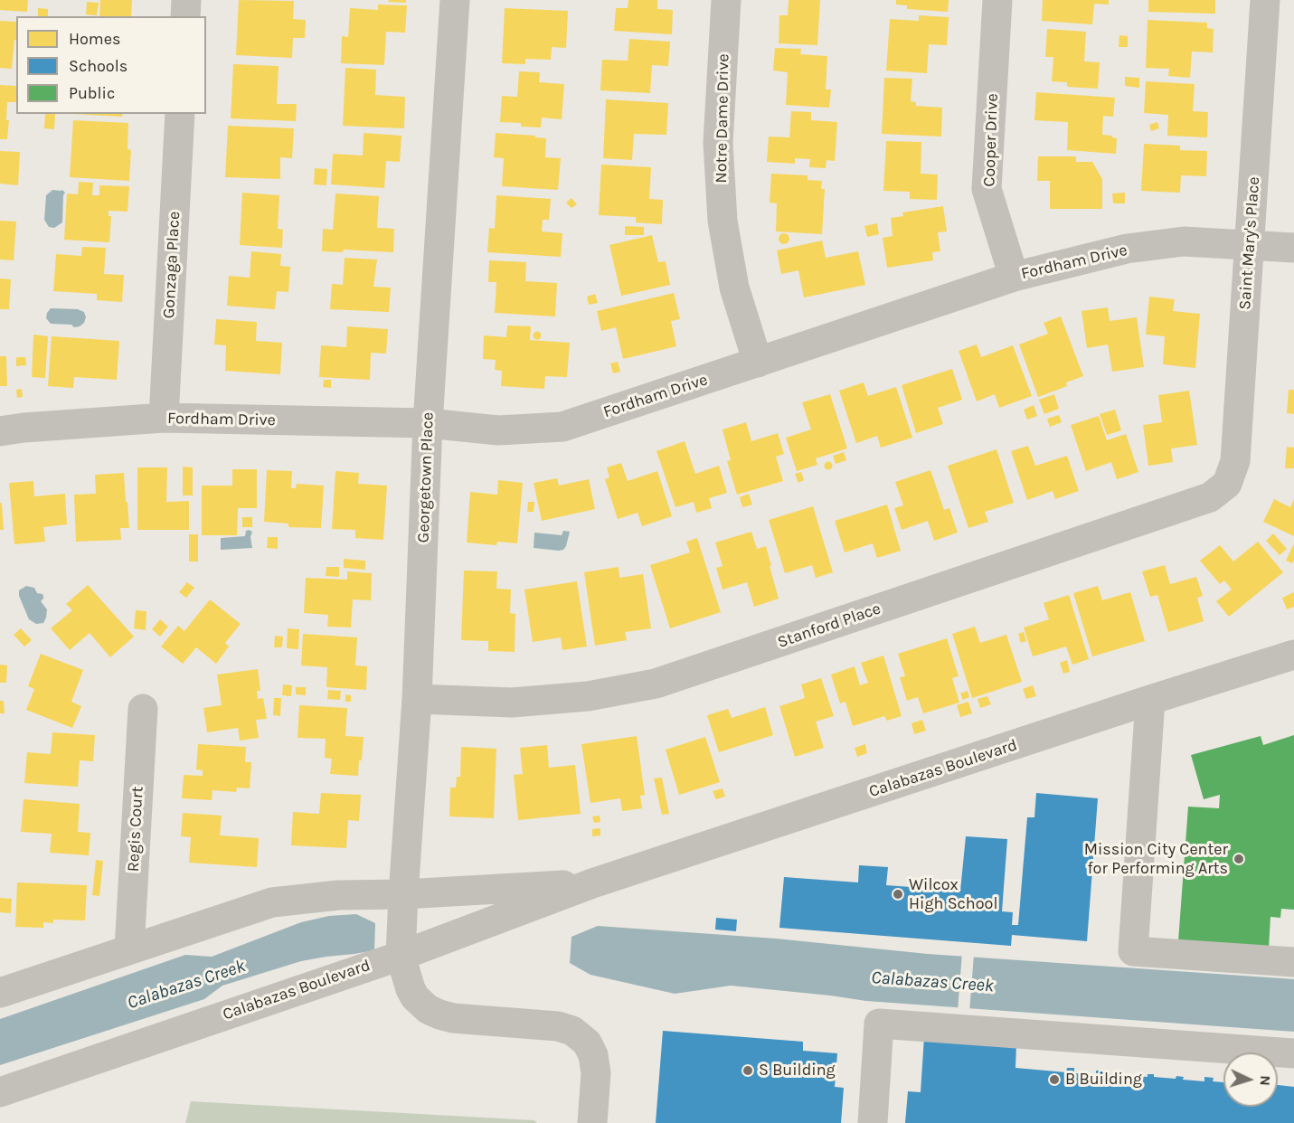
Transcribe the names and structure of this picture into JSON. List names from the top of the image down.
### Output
{
  "streets": {
    "street": [
      "Notre Dame Drive",
      "Cooper Drive",
      "Saint Mary's Place",
      "Fordham Drive",
      "Gonzaga Place",
      "Georgetown Place",
      "Stanford Place",
      "Calabazas Boulevard",
      "Regis Court"
    ]
  },
  "crossings": [
    ["Notre Dame Drive", "Fordham Drive"],
    ["Cooper Drive", "Fordham Drive"],
    ["Saint Mary's Place", "Fordham Drive"],
    ["Saint Mary's Place", "Stanford Place"],
    ["Fordham Drive", "Gonzaga Place"],
    ["Fordham Drive", "Georgetown Place"],
    ["Georgetown Place", "Stanford Place"],
    ["Georgetown Place", "Calabazas Boulevard"],
    ["Calabazas Boulevard", "Regis Court"]
  ],
  "water": ["Calabazas Creek"],
  "places": [
    "Mission City Center for Performing Arts",
    "Wilcox High School",
    "S Building",
    "B Building"
  ],
  "legend": ["Homes", "Schools", "Public"],
  "north": "right"
}
